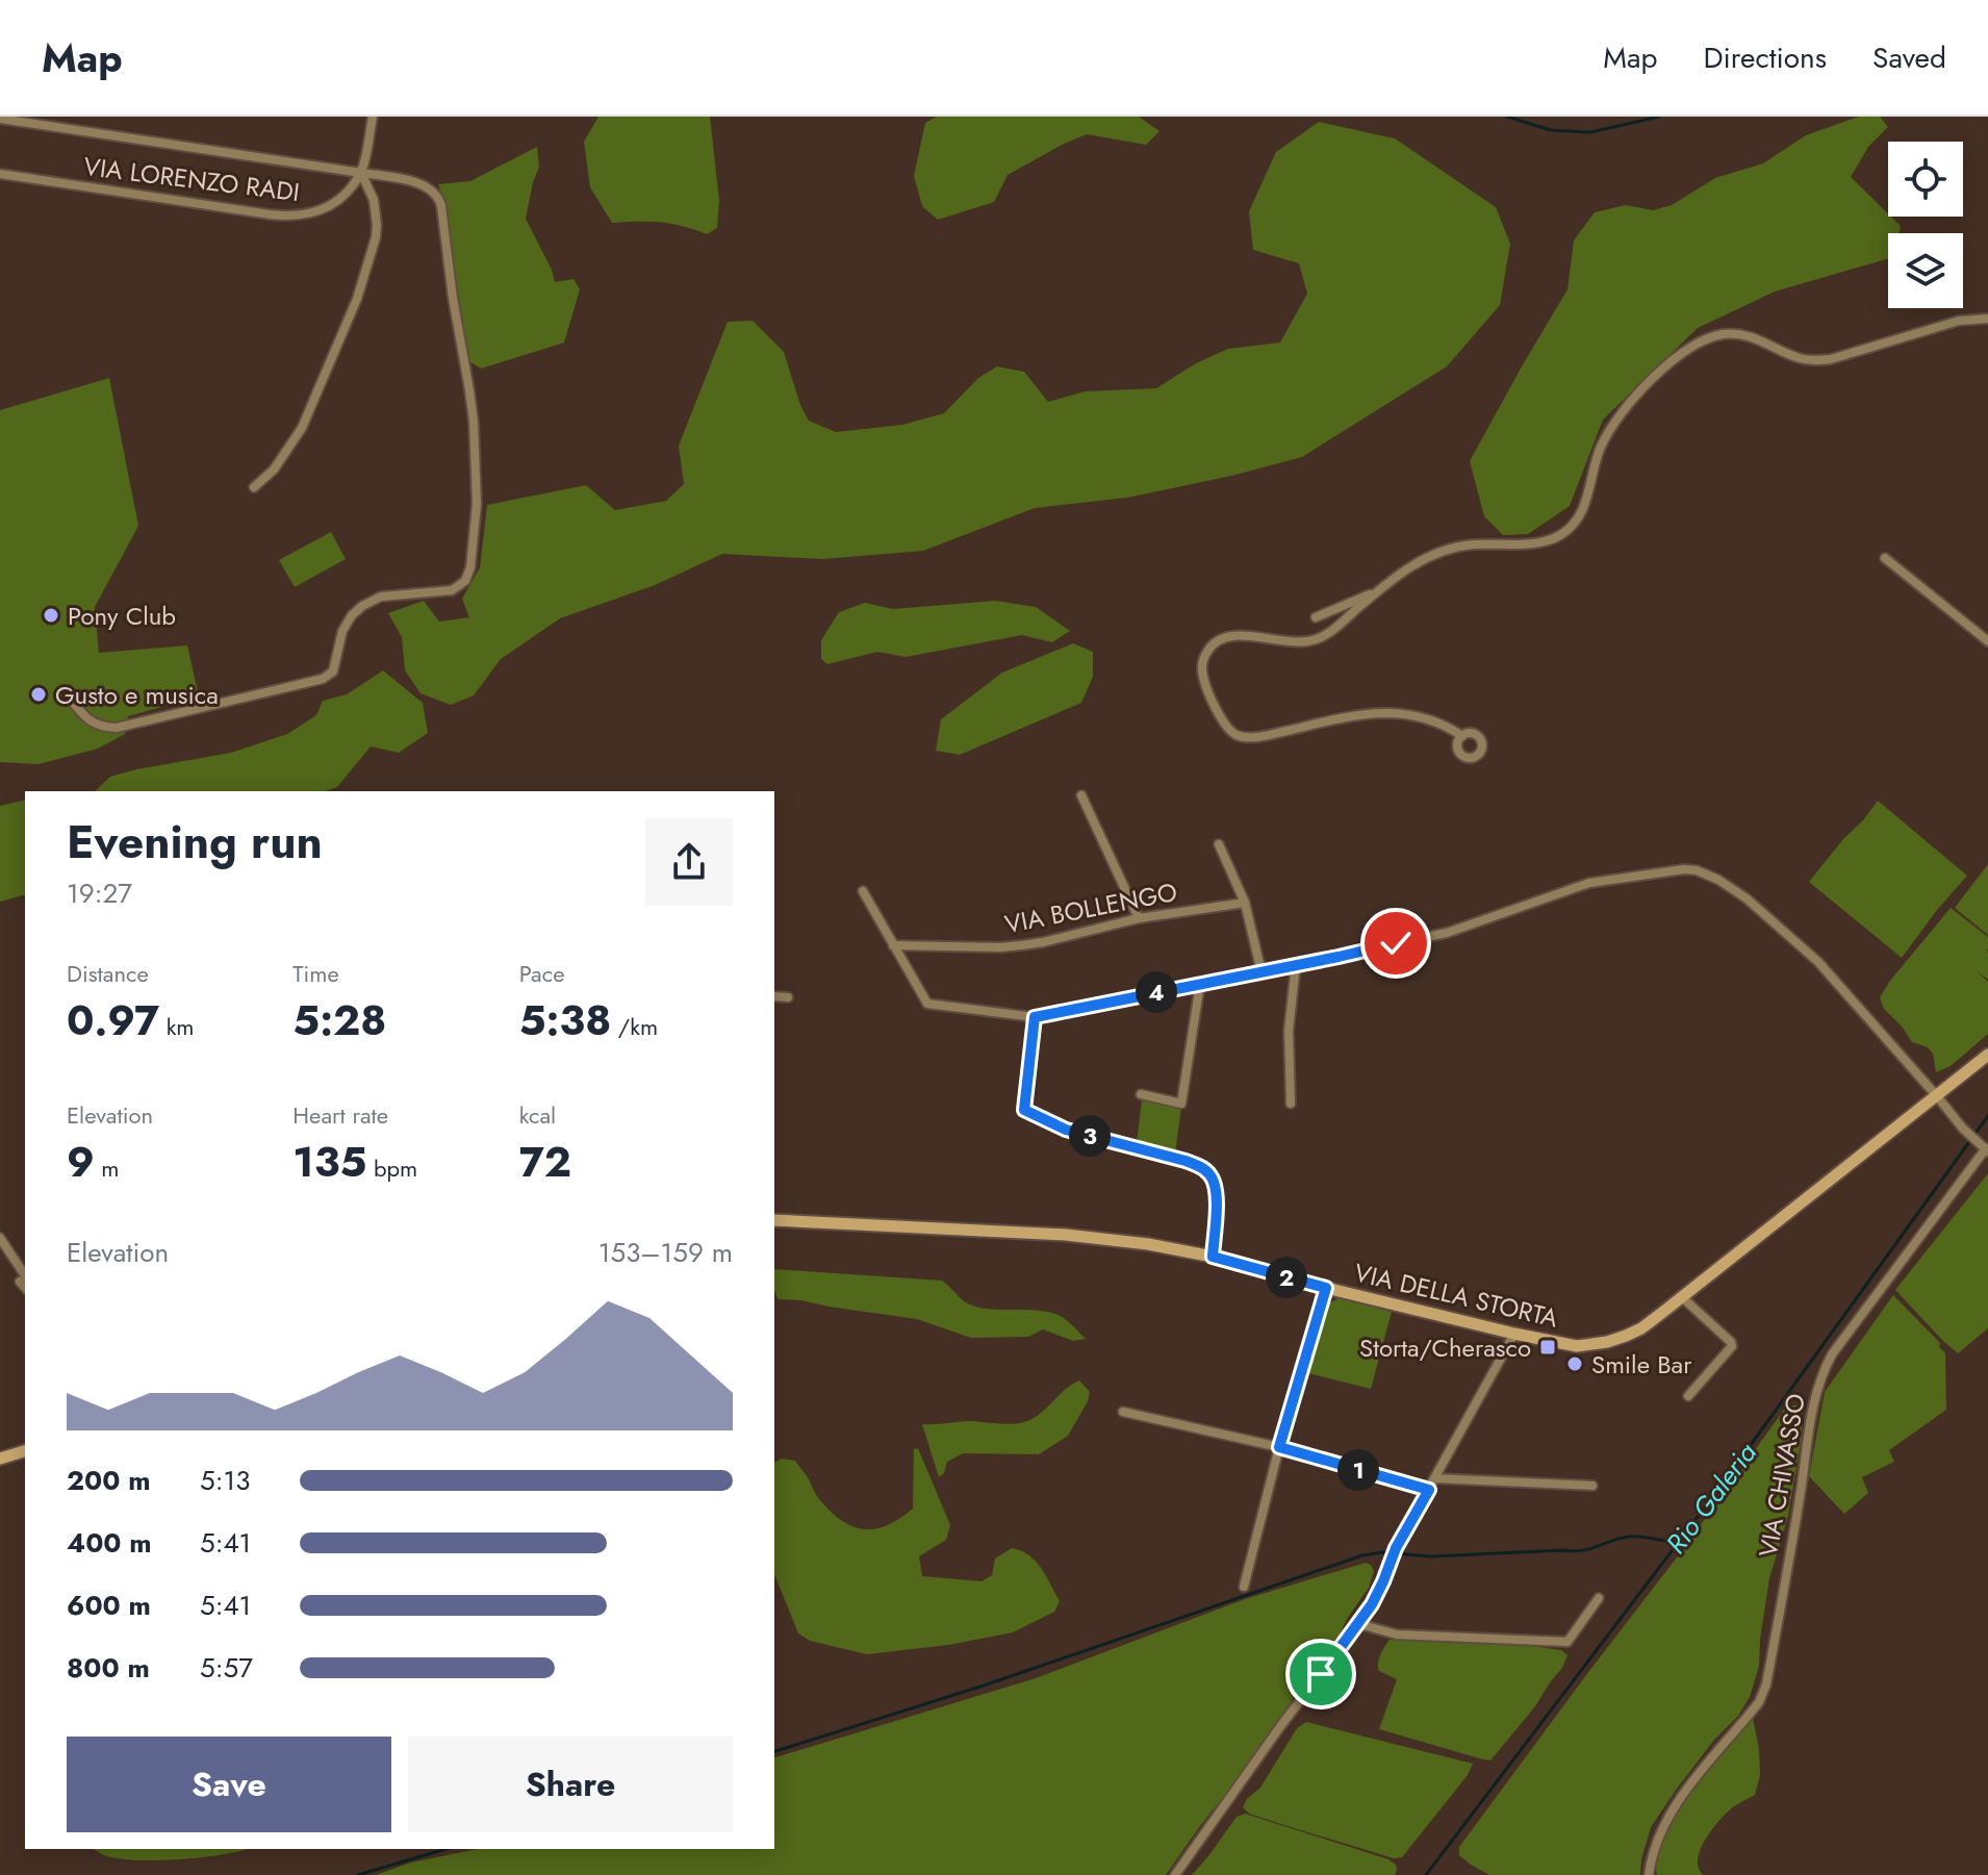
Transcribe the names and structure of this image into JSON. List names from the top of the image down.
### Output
{
  "streets": {
    "main road": ["VIA DELLA STORTA"],
    "street": ["VIA LORENZO RADI", "VIA BOLLENGO", "VIA CHIVASSO"]
  },
  "crossings": [
    ["VIA BOLLENGO", "VIA CHIVASSO"],
    ["VIA DELLA STORTA", "VIA CHIVASSO"]
  ],
  "water": ["Rio Galeria"],
  "places": {
    "other": ["Pony Club", "Gusto e musica", "Smile Bar"],
    "transit": ["Storta/Cherasco"]
  },
  "page": {
    "header": "Map",
    "nav": ["Map", "Directions", "Saved"],
    "heading": ["Evening run", "19:27"],
    "stats": [
      ["Distance", "0.97 km"],
      ["Time", "5:28"],
      ["Pace", "5:38 /km"],
      ["Elevation", "9 m"],
      ["Heart rate", "135 bpm"],
      ["kcal", "72"]
    ],
    "pins": [
      "4",
      "3",
      "2",
      "1"
    ],
    "chart": ["Elevation", "153–159 m"],
    "list": [
      {
        "name": "200 m",
        "note": "5:13"
      },
      {
        "name": "400 m",
        "note": "5:41"
      },
      {
        "name": "600 m",
        "note": "5:41"
      },
      {
        "name": "800 m",
        "note": "5:57"
      }
    ],
    "buttons": ["Save", "Share"]
  }
}
